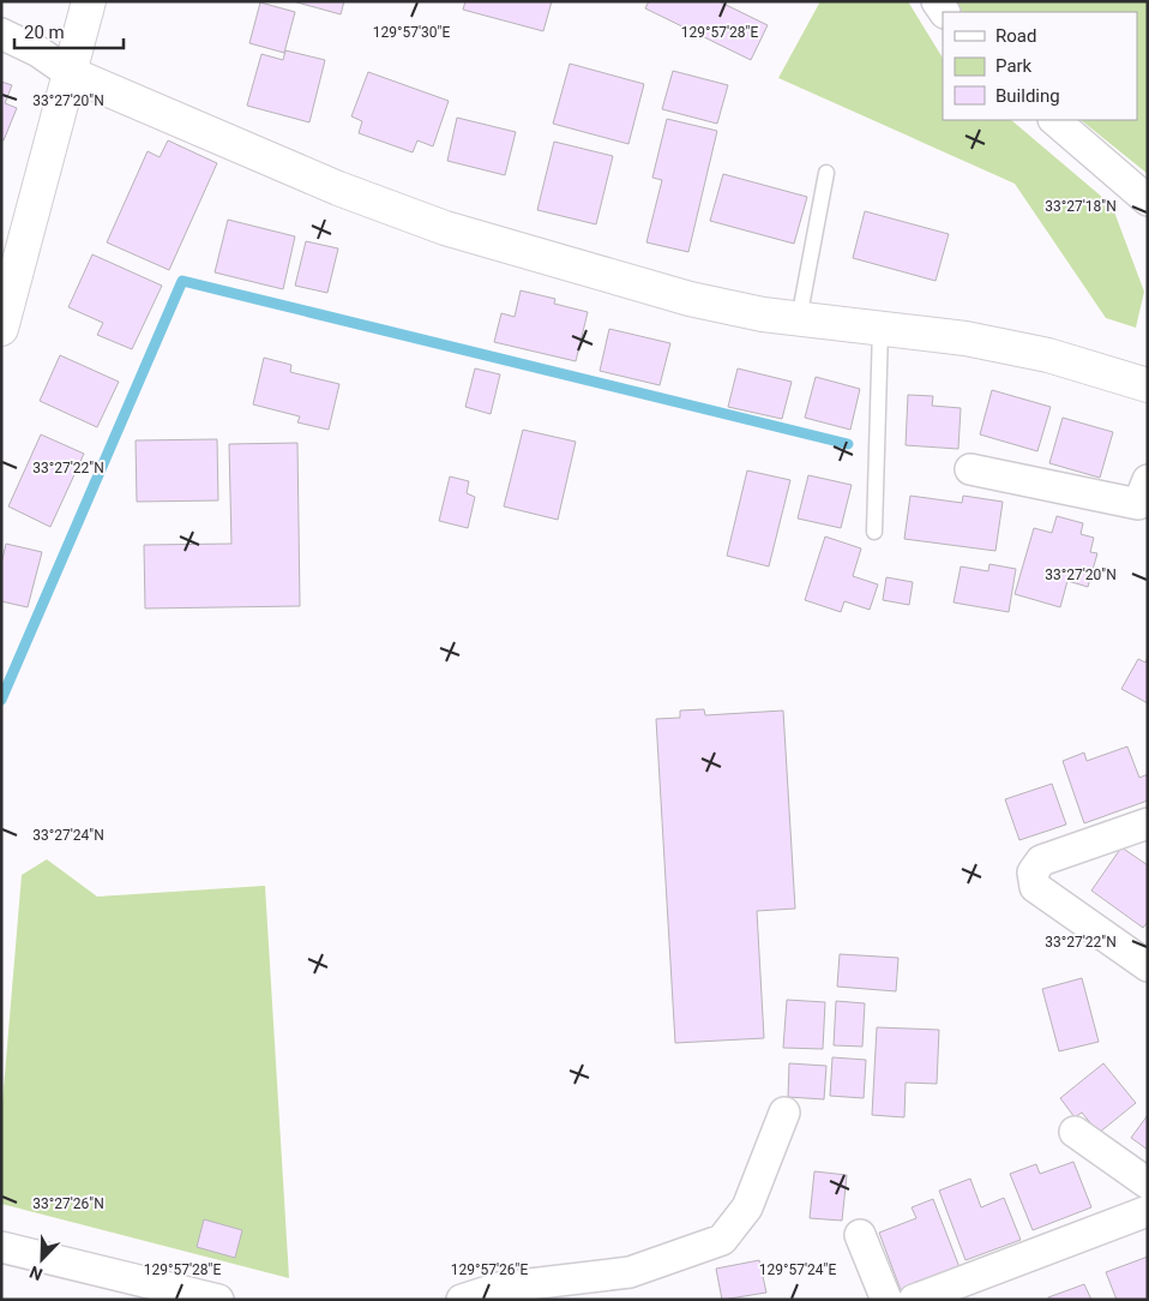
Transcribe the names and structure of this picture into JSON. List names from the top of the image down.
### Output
{
  "legend": ["Road", "Park", "Building"],
  "scale_bar": "20 m",
  "north": "bottom left",
  "coordinates": [
    "129°57'30\"E",
    "129°57'28\"E",
    "33°27'20\"N",
    "33°27'18\"N",
    "33°27'22\"N",
    "33°27'24\"N",
    "33°27'26\"N",
    "129°57'26\"E",
    "129°57'24\"E"
  ]
}
